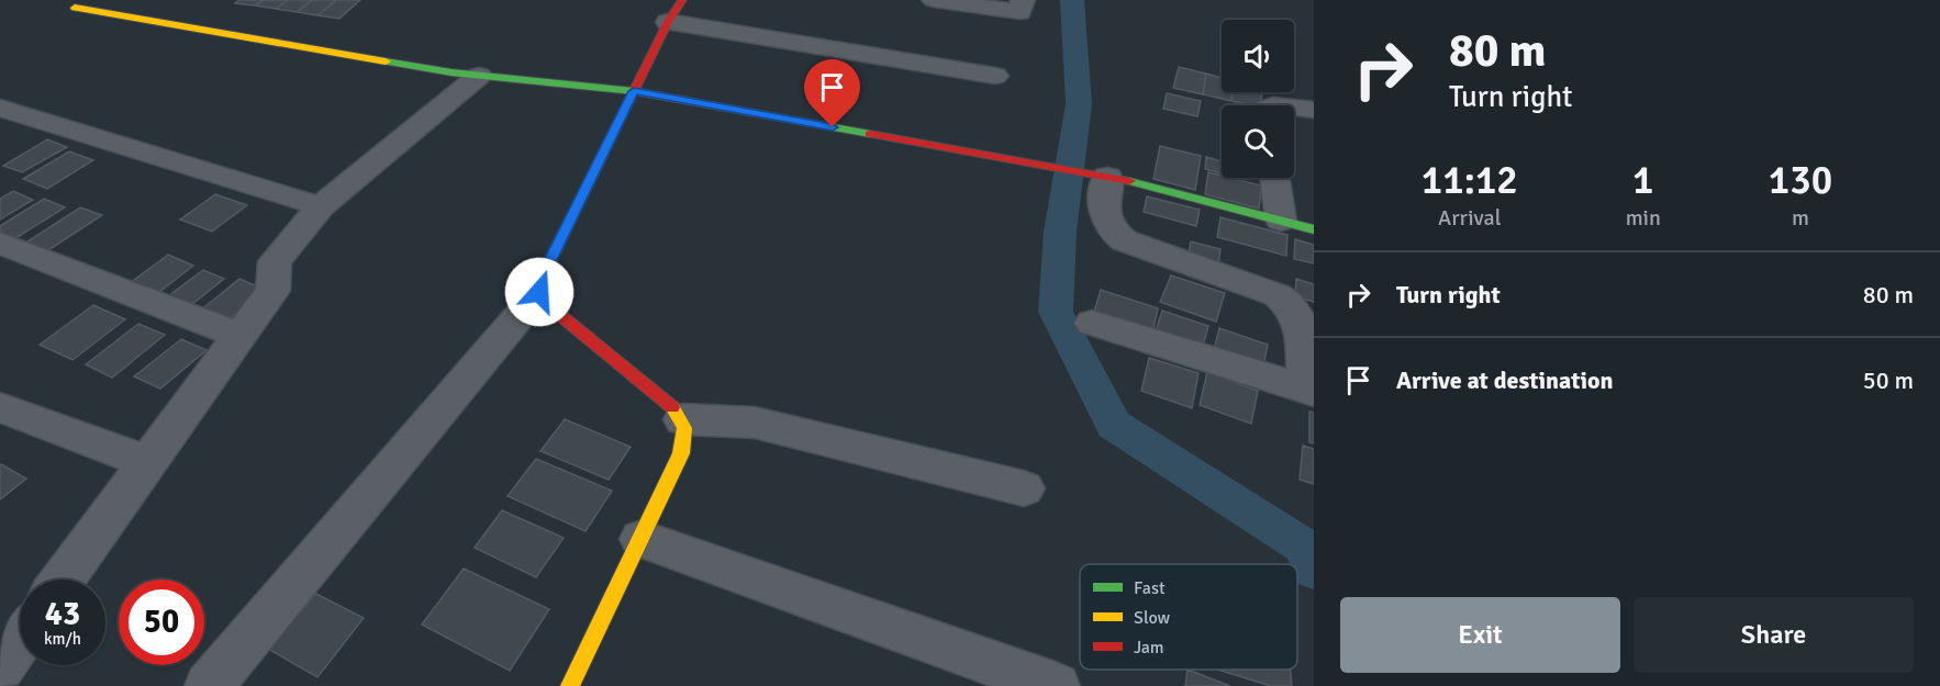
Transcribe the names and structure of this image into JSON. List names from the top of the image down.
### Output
{
  "legend": ["Fast", "Slow", "Jam"],
  "page": {
    "turn": ["80 m", "Turn right"],
    "eta": [
      "11:12",
      "Arrival",
      "1",
      "min",
      "130",
      "m"
    ],
    "list": [
      {
        "name": "Turn right",
        "value": "80 m"
      },
      {
        "name": "Arrive at destination",
        "value": "50 m"
      }
    ],
    "speed": "43 km/h",
    "limit": "50",
    "buttons": ["Exit", "Share"]
  }
}
